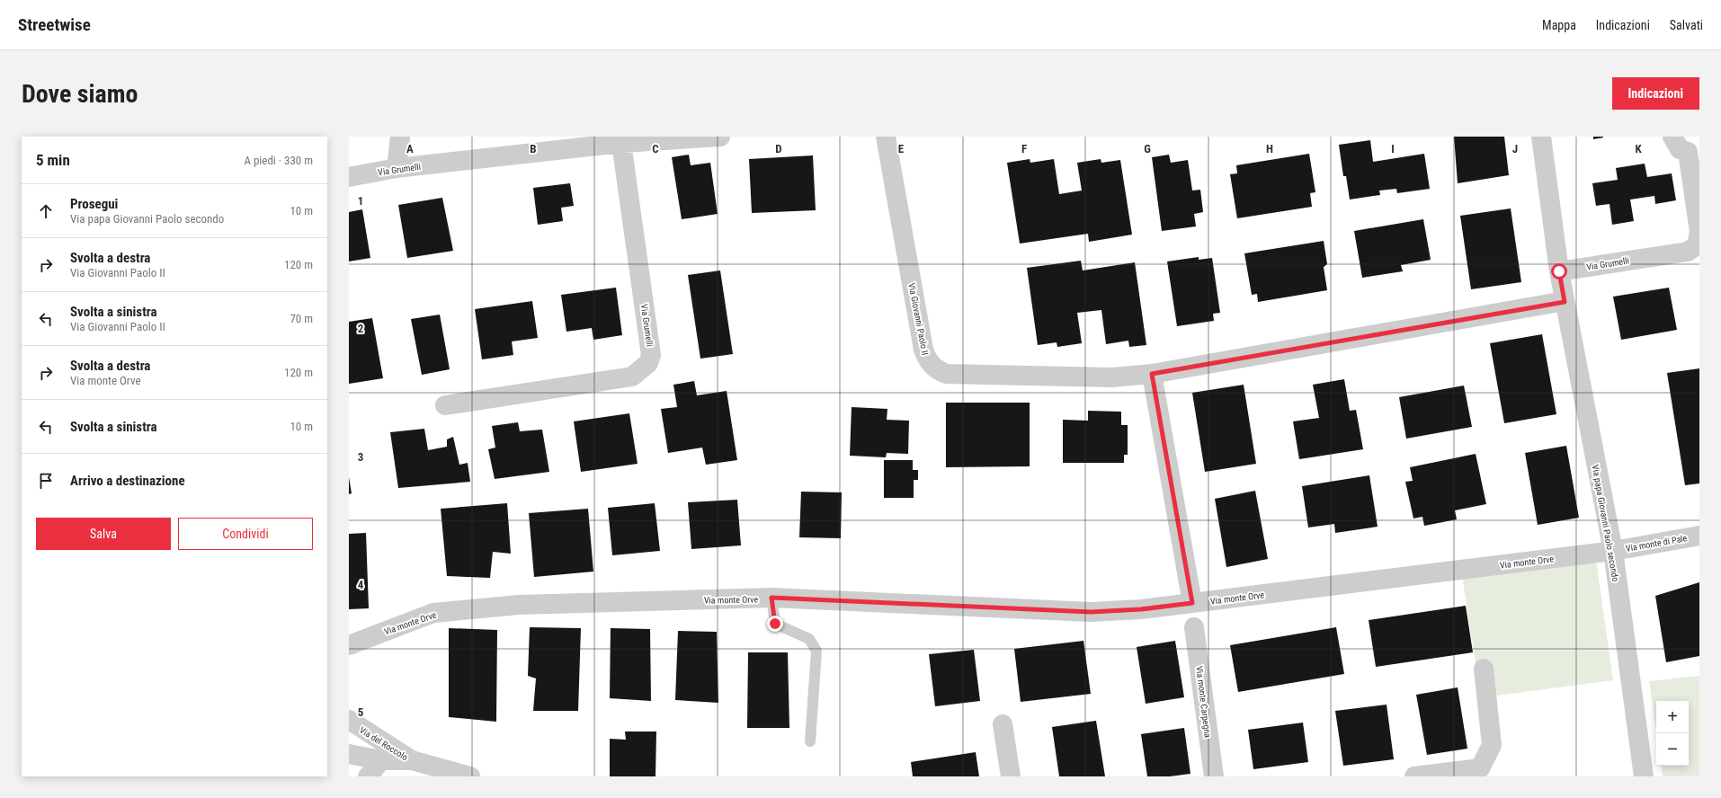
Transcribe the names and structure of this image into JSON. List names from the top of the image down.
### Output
{
  "streets": {
    "street": [
      "Via Grumelli",
      "Via Giovanni Paolo II",
      "Via papa Giovanni Paolo secondo",
      "Via monte di Pale",
      "Via monte Orve",
      "Via monte Carpegna",
      "Via del Roccolo"
    ]
  },
  "crossings": [
    ["Via Grumelli", "Via papa Giovanni Paolo secondo"],
    ["Via Giovanni Paolo II", "Via papa Giovanni Paolo secondo"],
    ["Via papa Giovanni Paolo secondo", "Via monte di Pale"],
    ["Via papa Giovanni Paolo secondo", "Via monte Orve"],
    ["Via monte di Pale", "Via monte Orve"]
  ],
  "page": {
    "header": "Streetwise",
    "nav": ["Mappa", "Indicazioni", "Salvati"],
    "buttons": [
      "Indicazioni",
      ["Salva", "Condividi"]
    ],
    "title": "Dove siamo",
    "heading": ["5 min", "A piedi · 330 m"],
    "list": [
      ["Prosegui", "Via papa Giovanni Paolo secondo", "10 m"],
      ["Svolta a destra", "Via Giovanni Paolo II", "120 m"],
      ["Svolta a sinistra", "Via Giovanni Paolo II", "70 m"],
      ["Svolta a destra", "Via monte Orve", "120 m"],
      ["Svolta a sinistra", "10 m"],
      "Arrivo a destinazione"
    ],
    "map_buttons": ["+", "−"]
  },
  "grid": {
    "columns": [
      "A",
      "B",
      "C",
      "D",
      "E",
      "F",
      "G",
      "H",
      "I",
      "J",
      "K"
    ],
    "rows": [
      "1",
      "2",
      "3",
      "4",
      "5"
    ]
  }
}
